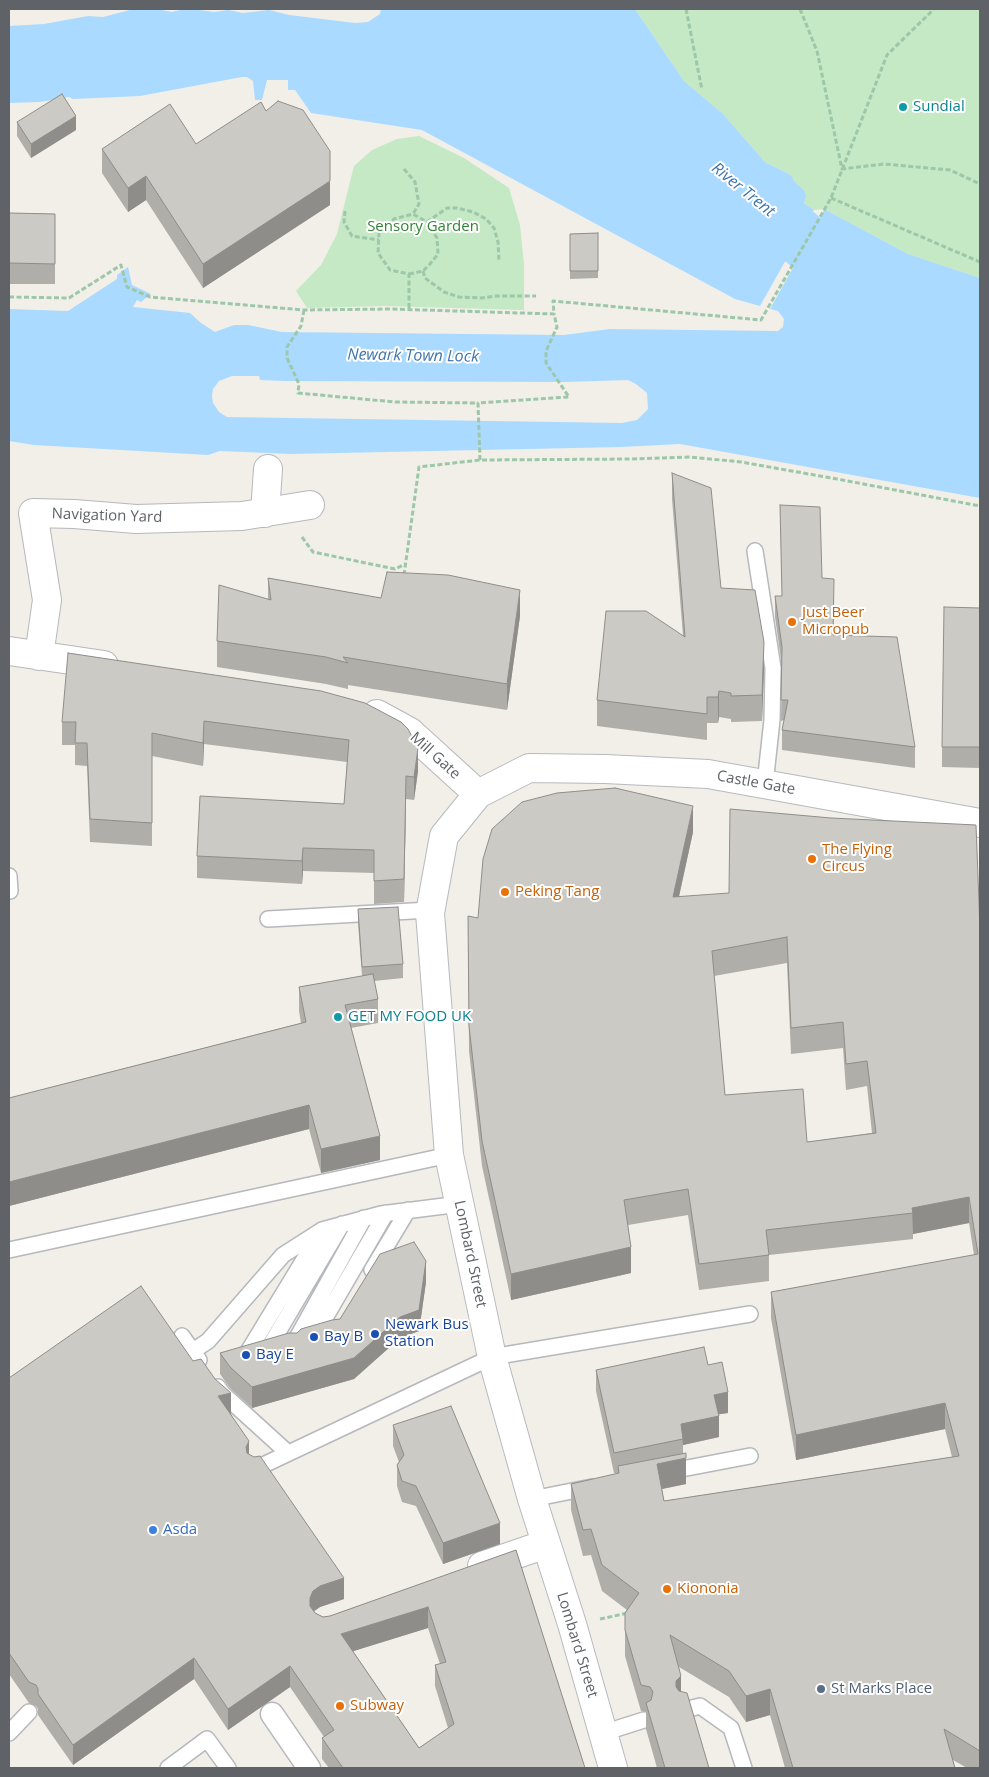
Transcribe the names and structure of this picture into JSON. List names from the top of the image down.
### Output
{
  "streets": {
    "main road": [
      "Navigation Yard",
      "Mill Gate",
      "Castle Gate",
      "Lombard Street"
    ]
  },
  "crossings": [
    ["Mill Gate", "Lombard Street"],
    ["Castle Gate", "Lombard Street"]
  ],
  "water": ["River Trent", "Newark Town Lock"],
  "parks": ["Sensory Garden"],
  "places": [
    "Sundial",
    "Just Beer Micropub",
    "The Flying Circus",
    "Peking Tang",
    "GET MY FOOD UK",
    "Newark Bus Station",
    "Bay B",
    "Bay E",
    "Asda",
    "Kiononia",
    "St Marks Place",
    "Subway"
  ]
}
